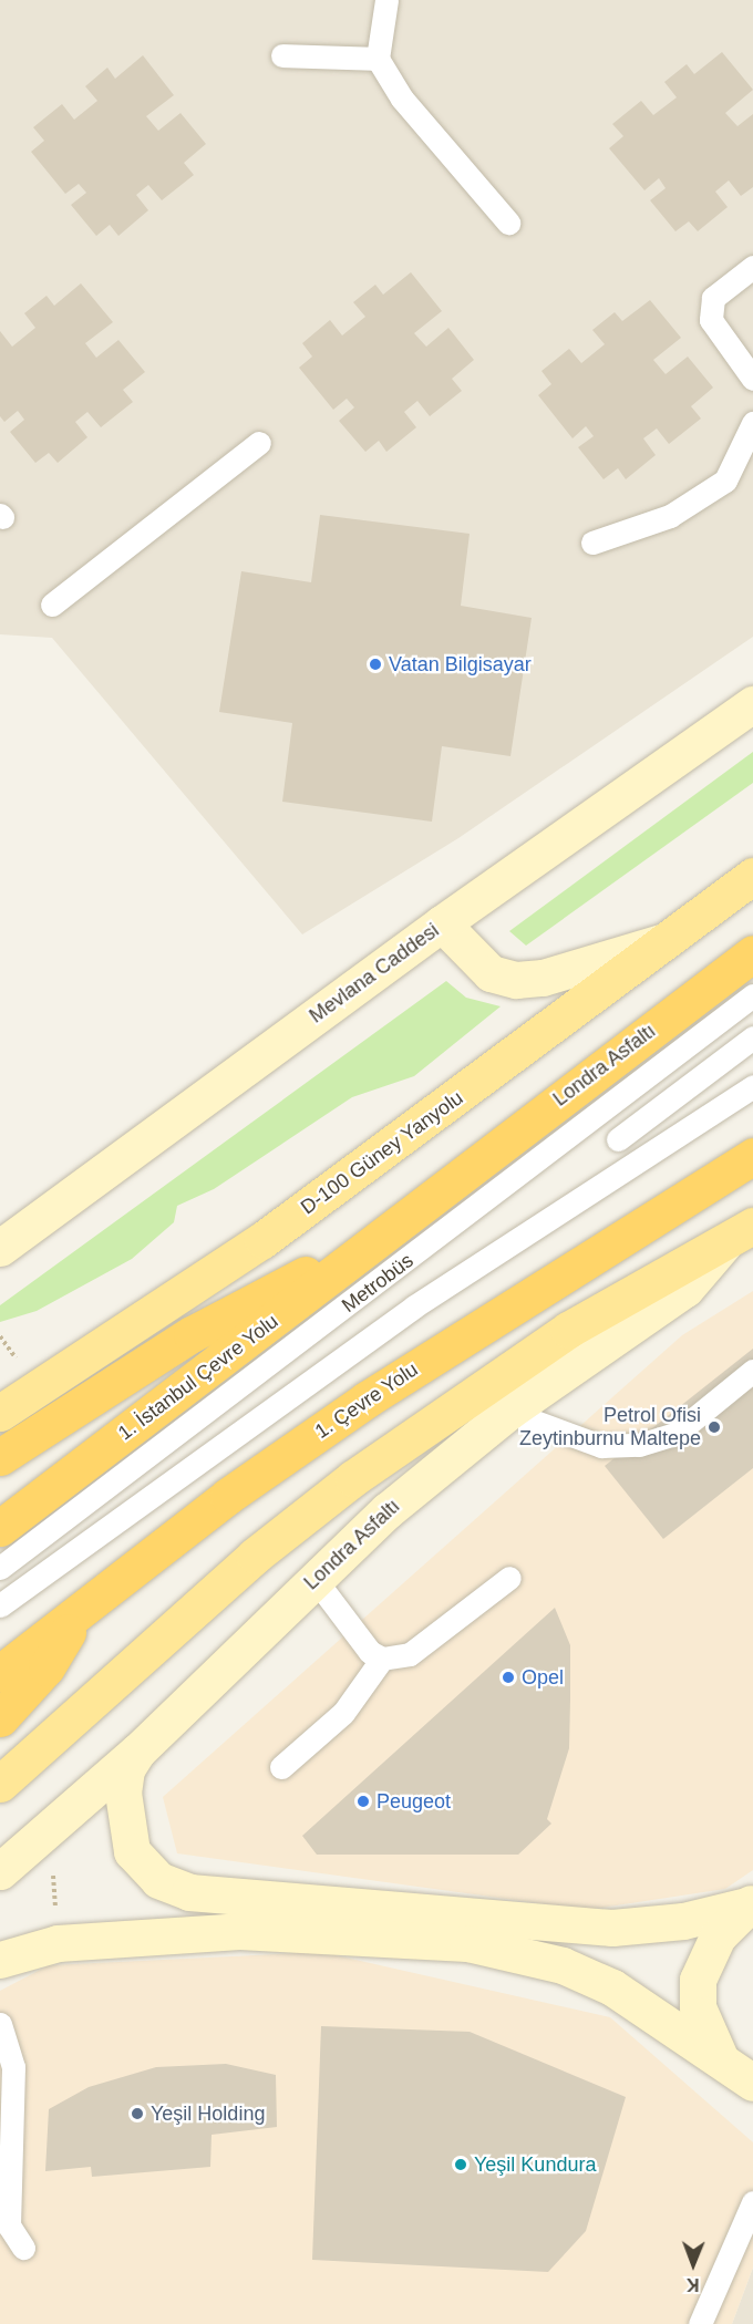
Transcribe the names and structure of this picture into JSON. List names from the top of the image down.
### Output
{
  "streets": {
    "highway": ["Londra Asfaltı", "1. İstanbul Çevre Yolu", "1. Çevre Yolu"],
    "main road": ["Mevlana Caddesi", "D-100 Güney Yanyolu"],
    "lane": ["Metrobüs"]
  },
  "crossings": [
    ["Londra Asfaltı", "1. İstanbul Çevre Yolu"]
  ],
  "places": [
    "Vatan Bilgisayar",
    "Petrol Ofisi Zeytinburnu Maltepe",
    "Opel",
    "Peugeot",
    "Yeşil Holding",
    "Yeşil Kundura"
  ],
  "north": "bottom"
}
